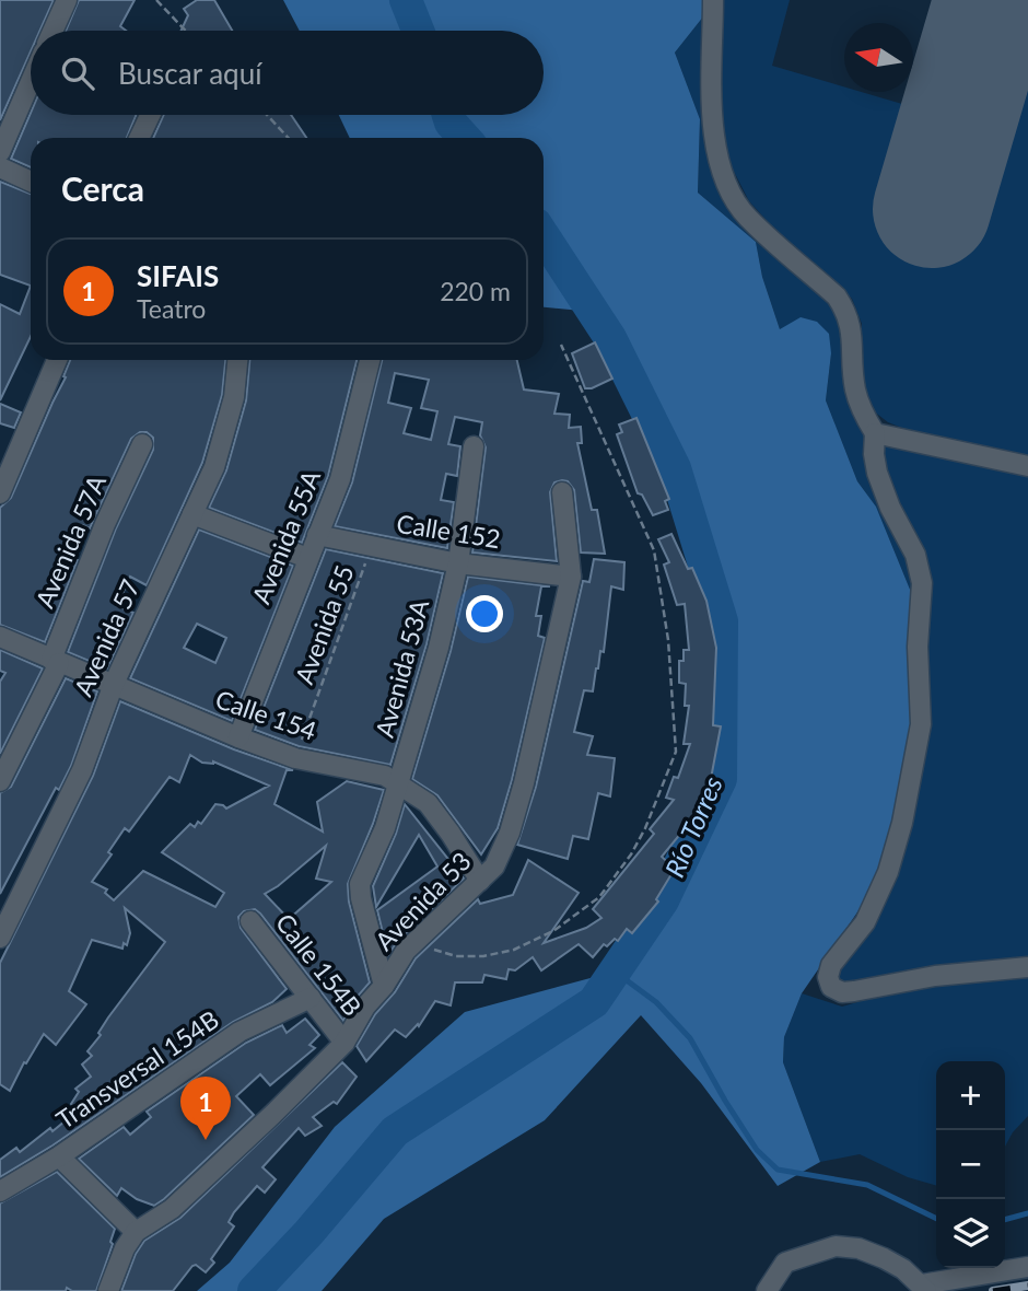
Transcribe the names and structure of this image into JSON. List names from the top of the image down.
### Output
{
  "streets": {
    "street": [
      "Calle 152",
      "Avenida 55A",
      "Avenida 57A",
      "Avenida 57",
      "Avenida 53A",
      "Calle 154",
      "Avenida 53",
      "Calle 154B",
      "Transversal 154B"
    ],
    "path": ["Avenida 55"]
  },
  "crossings": [
    ["Calle 152", "Avenida 55A"],
    ["Calle 152", "Avenida 55"],
    ["Calle 152", "Avenida 53A"],
    ["Calle 152", "Avenida 53"],
    ["Avenida 55A", "Calle 154"],
    ["Avenida 57A", "Calle 154"],
    ["Avenida 55", "Calle 154"],
    ["Avenida 57", "Calle 154"],
    ["Avenida 53A", "Calle 154"],
    ["Avenida 53A", "Avenida 53"],
    ["Calle 154", "Avenida 53"],
    ["Avenida 53", "Calle 154B"],
    ["Calle 154B", "Transversal 154B"]
  ],
  "water": ["Río Torres"],
  "north": "left",
  "page": {
    "search": "Buscar aquí",
    "heading": "Cerca",
    "list": [
      {
        "mark": "1",
        "name": "SIFAIS",
        "note": "Teatro",
        "value": "220 m"
      }
    ],
    "map_buttons": ["+", "−"],
    "pins": "1"
  }
}
